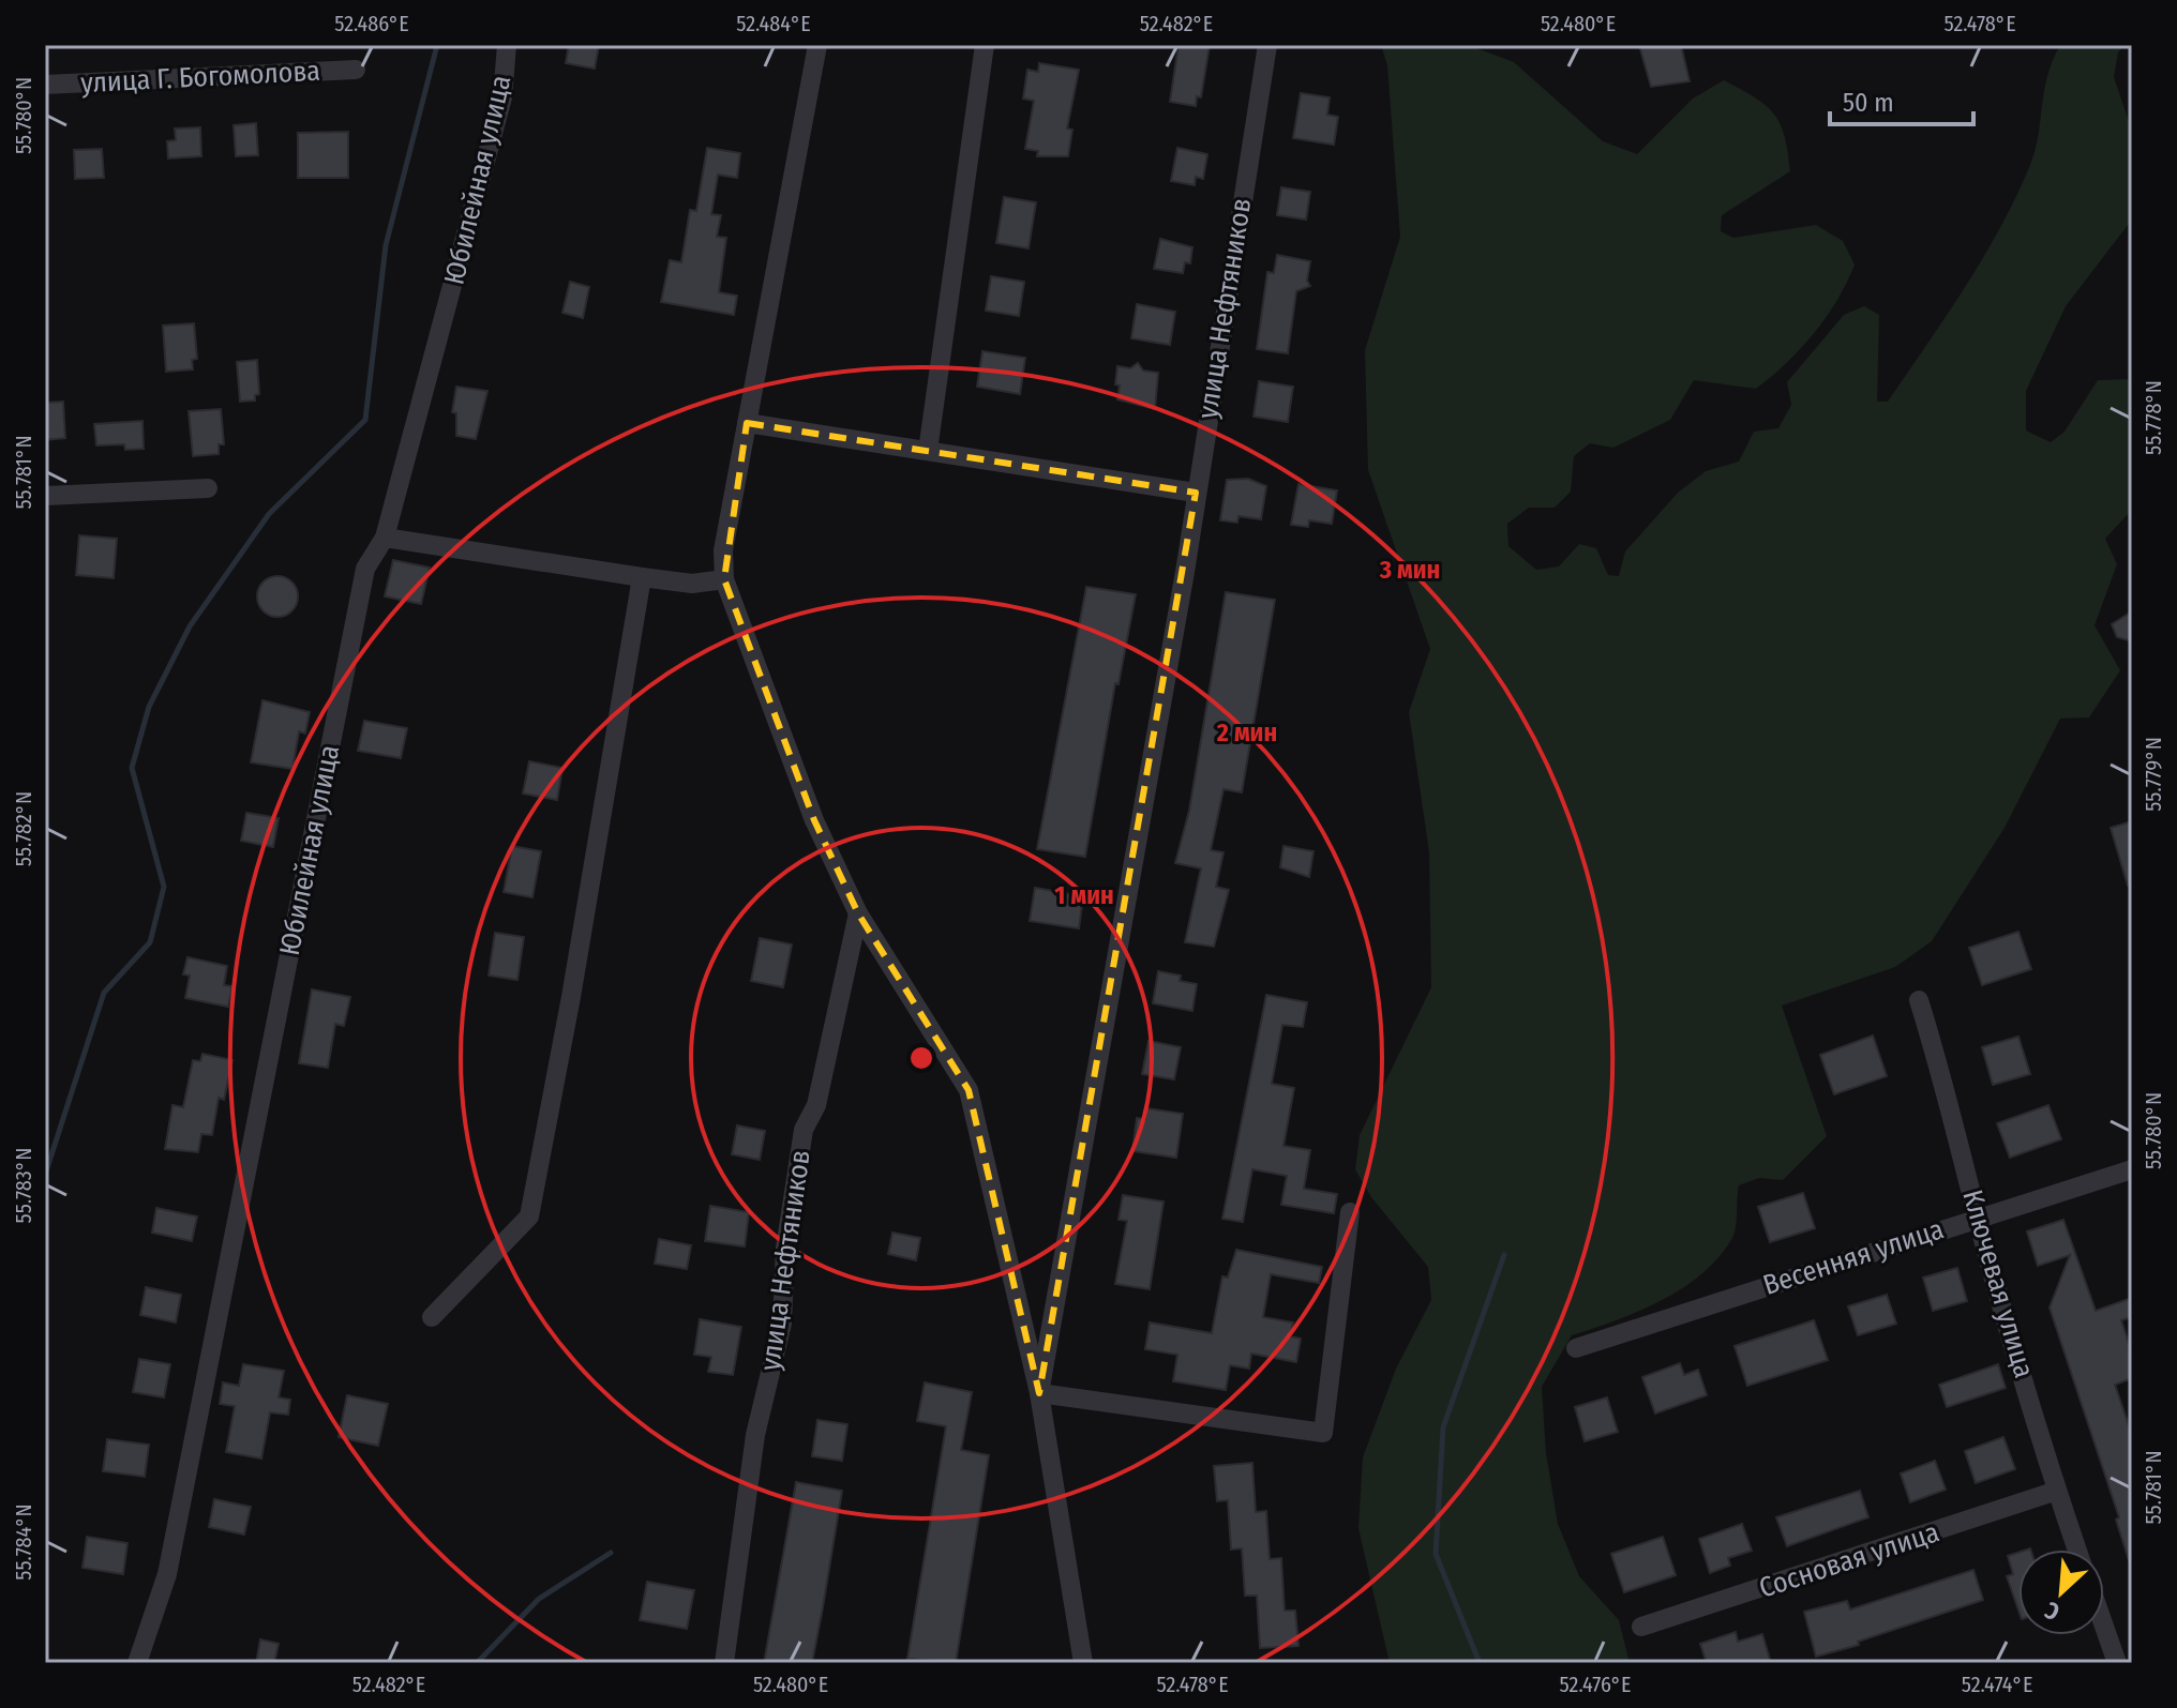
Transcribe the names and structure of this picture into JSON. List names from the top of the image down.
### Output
{
  "streets": {
    "street": [
      "улица Г. Богомолова",
      "Юбилейная улица",
      "улица Нефтяников",
      "Весенняя улица",
      "Ключевая улица",
      "Сосновая улица"
    ]
  },
  "crossings": [
    ["Весенняя улица", "Ключевая улица"],
    ["Ключевая улица", "Сосновая улица"]
  ],
  "scale_bar": "50 m",
  "north": "bottom left",
  "coordinates": [
    "52.486°E",
    "52.484°E",
    "52.482°E",
    "52.480°E",
    "52.478°E",
    "55.780°N",
    "55.778°N",
    "55.781°N",
    "55.779°N",
    "55.782°N",
    "55.783°N",
    "55.784°N",
    "52.476°E",
    "52.474°E"
  ],
  "rings": ["3 мин", "2 мин", "1 мин"]
}
